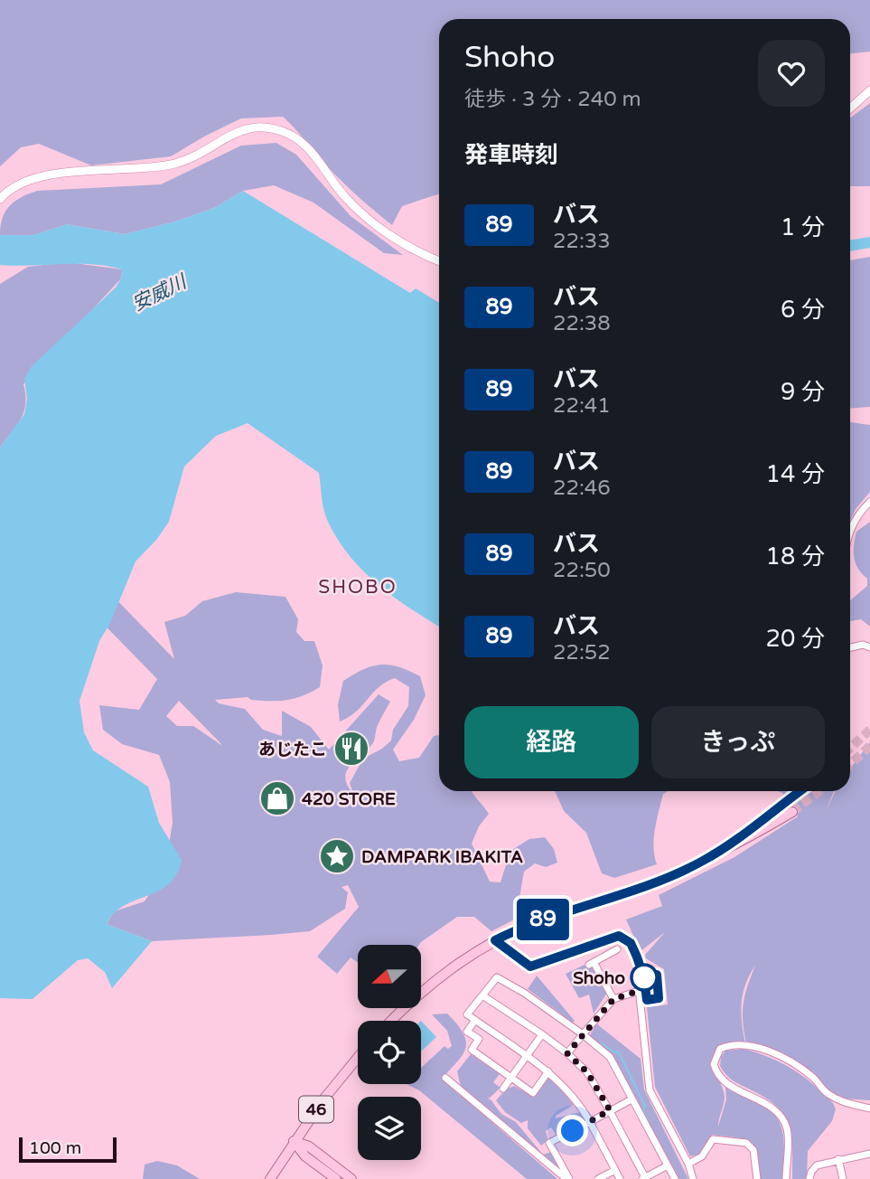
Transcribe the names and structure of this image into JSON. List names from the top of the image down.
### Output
{
  "streets": {
    "main road": ["46"]
  },
  "districts": ["SHOBO"],
  "water": ["安威川"],
  "places": {
    "restaurant": ["あじたこ"],
    "shop": ["420 STORE"],
    "place": ["DAMPARK IBAKITA"],
    "other": ["Shoho"]
  },
  "lines": ["bus line 89"],
  "scale_bar": "100 m",
  "north": "left",
  "page": {
    "on_map": "89",
    "heading": [
      ["Shoho", "徒歩 · 3 分 · 240 m"],
      "発車時刻"
    ],
    "list": [
      {
        "mark": "89",
        "name": "バス",
        "note": "22:33",
        "value": "1 分"
      },
      {
        "mark": "89",
        "name": "バス",
        "note": "22:38",
        "value": "6 分"
      },
      {
        "mark": "89",
        "name": "バス",
        "note": "22:41",
        "value": "9 分"
      },
      {
        "mark": "89",
        "name": "バス",
        "note": "22:46",
        "value": "14 分"
      },
      {
        "mark": "89",
        "name": "バス",
        "note": "22:50",
        "value": "18 分"
      },
      {
        "mark": "89",
        "name": "バス",
        "note": "22:52",
        "value": "20 分"
      }
    ],
    "buttons": ["経路", "きっぷ"],
    "scale": "100 m"
  }
}
